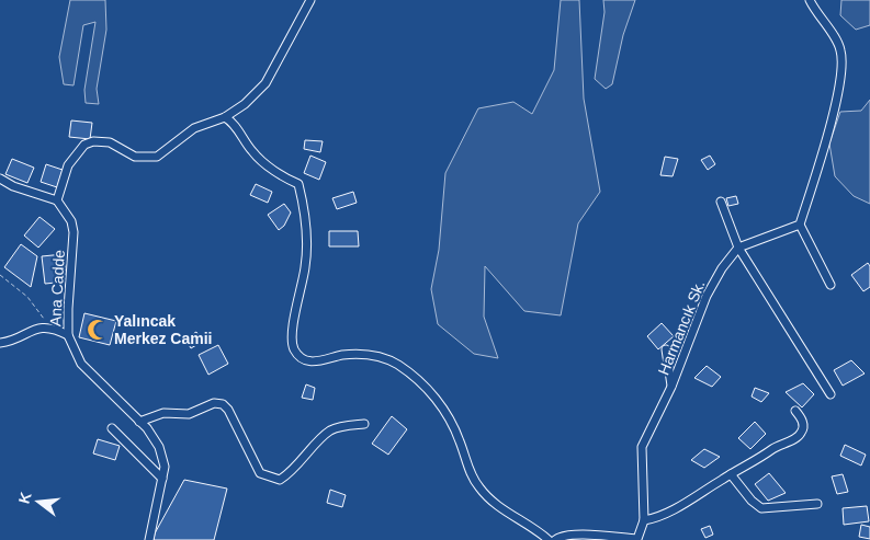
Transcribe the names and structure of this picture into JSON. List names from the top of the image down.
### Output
{
  "streets": {
    "street": ["Ana Cadde", "Harmancık Sk."]
  },
  "places": {
    "mosque": ["Yalıncak Merkez Camii"]
  },
  "north": "left"
}
